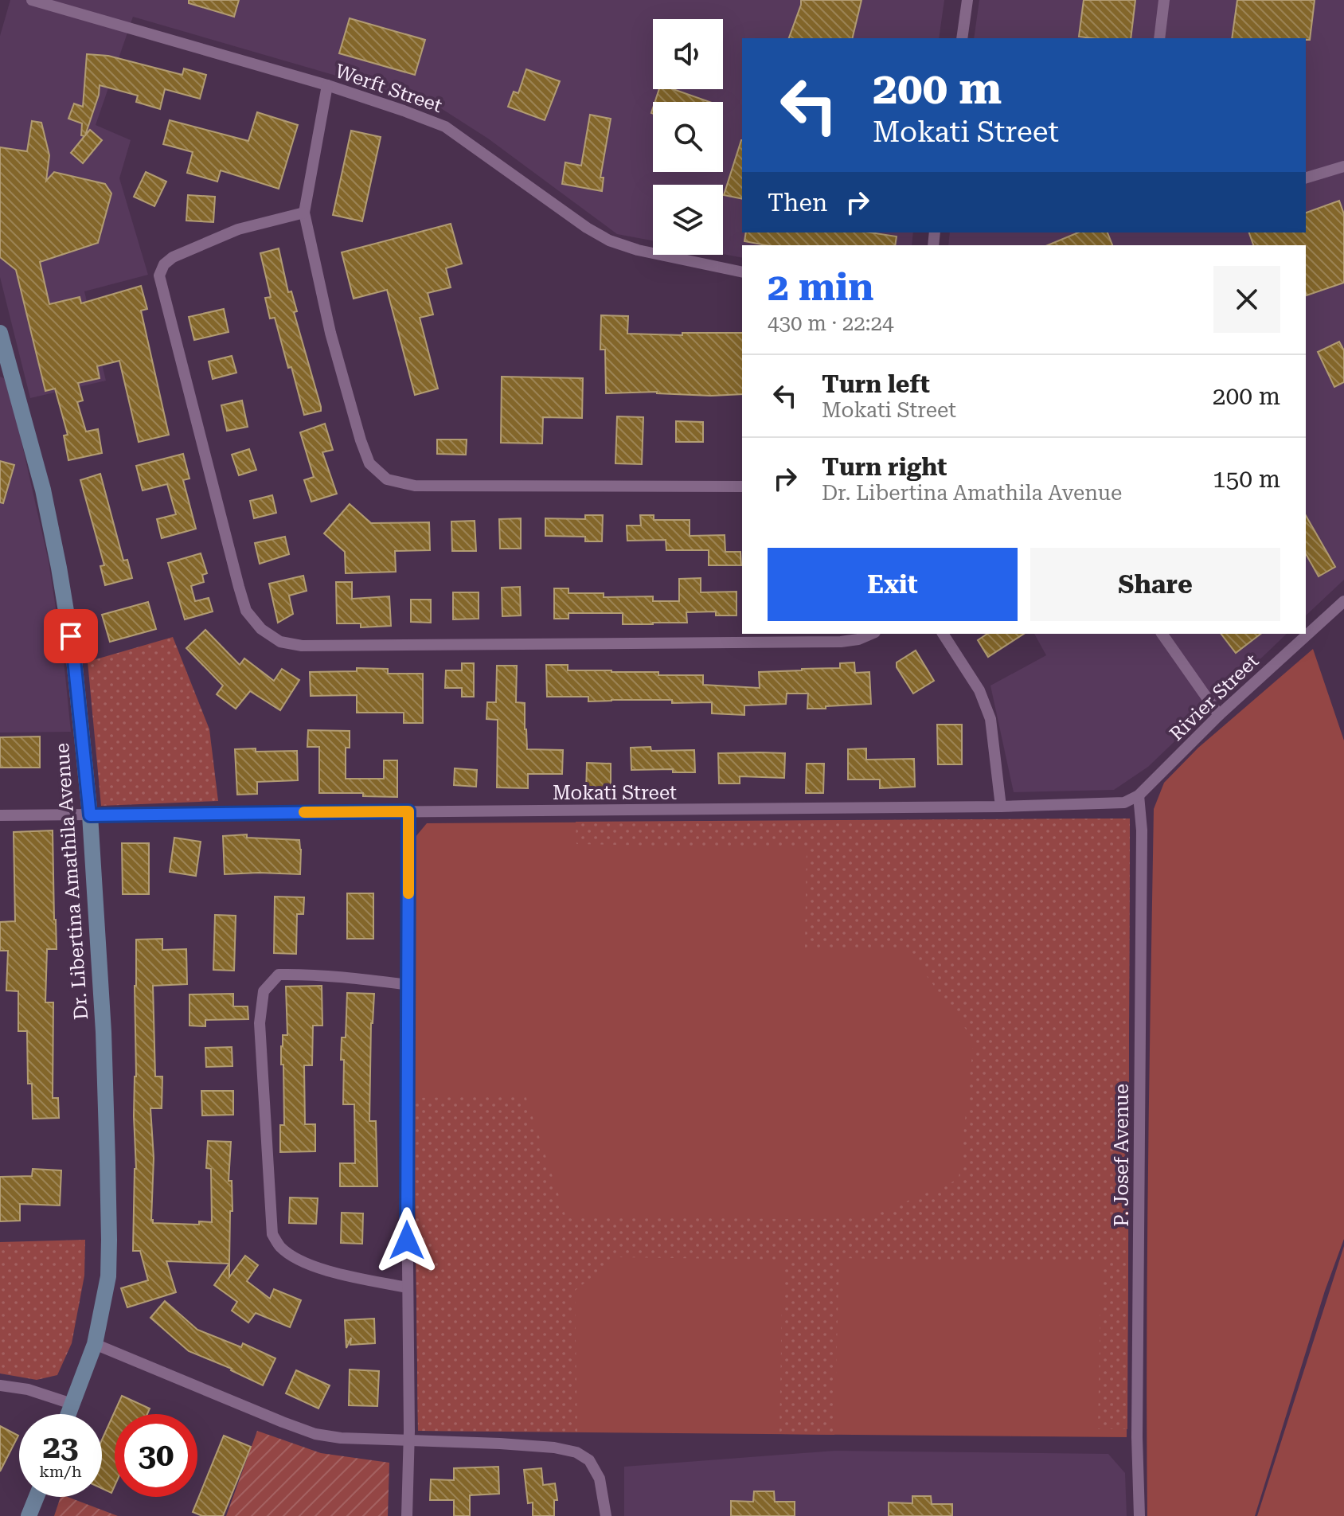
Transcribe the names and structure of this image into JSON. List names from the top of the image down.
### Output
{
  "streets": {
    "street": [
      "Werft Street",
      "Rivier Street",
      "Mokati Street",
      "Dr. Libertina Amathila Avenue",
      "P. Josef Avenue"
    ]
  },
  "crossings": [
    ["Rivier Street", "Mokati Street"],
    ["Rivier Street", "P. Josef Avenue"],
    ["Mokati Street", "Dr. Libertina Amathila Avenue"],
    ["Mokati Street", "P. Josef Avenue"]
  ],
  "page": {
    "turn": ["200 m", "Mokati Street"],
    "then": "Then",
    "heading": ["2 min", "430 m · 22:24"],
    "list": [
      {
        "name": "Turn left",
        "note": "Mokati Street",
        "value": "200 m"
      },
      {
        "name": "Turn right",
        "note": "Dr. Libertina Amathila Avenue",
        "value": "150 m"
      }
    ],
    "buttons": ["Exit", "Share"],
    "speed": "23 km/h",
    "limit": "30"
  }
}
